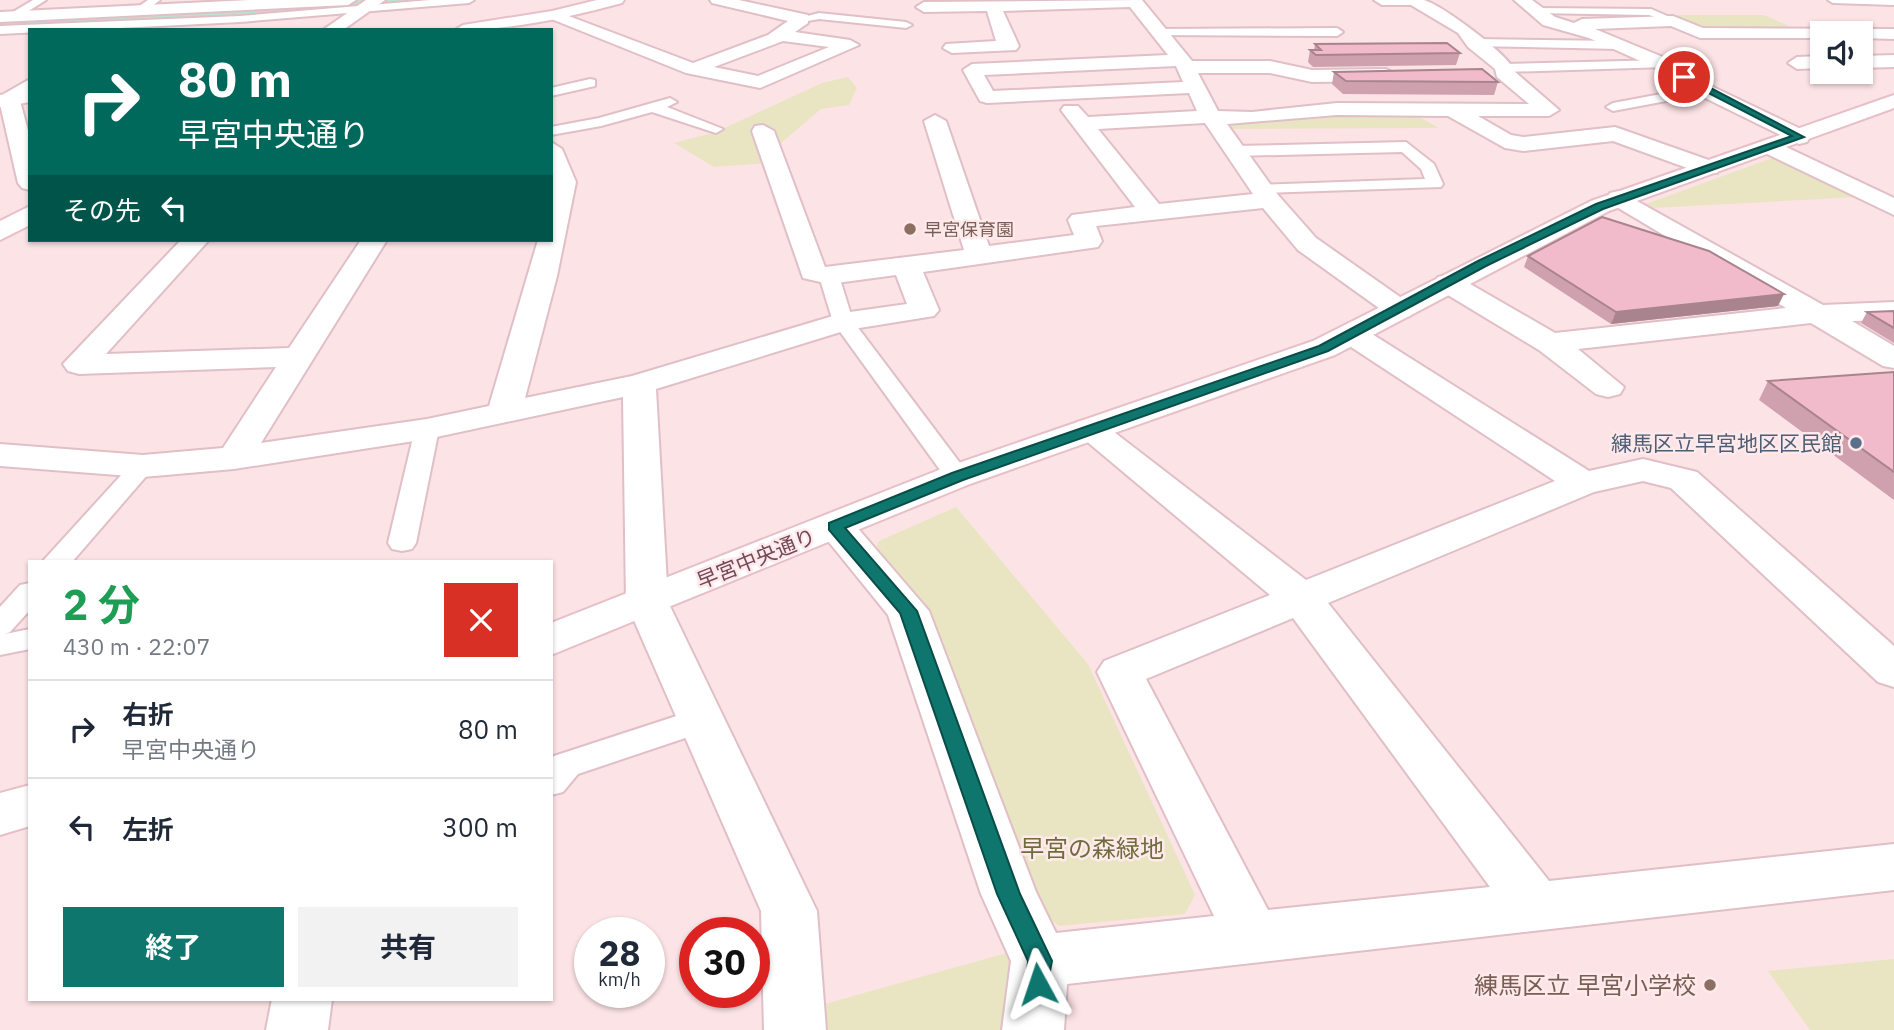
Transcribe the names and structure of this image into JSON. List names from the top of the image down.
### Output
{
  "streets": {
    "street": ["早宮中央通り"]
  },
  "parks": ["早宮の森緑地"],
  "places": ["早宮保育園", "練馬区立早宮地区区民館", "練馬区立 早宮小学校"],
  "page": {
    "turn": ["80 m", "早宮中央通り"],
    "then": "その先",
    "heading": ["2 分", "430 m · 22:07"],
    "list": [
      {
        "name": "右折",
        "note": "早宮中央通り",
        "value": "80 m"
      },
      {
        "name": "左折",
        "value": "300 m"
      }
    ],
    "buttons": ["終了", "共有"],
    "speed": "28 km/h",
    "limit": "30"
  }
}
